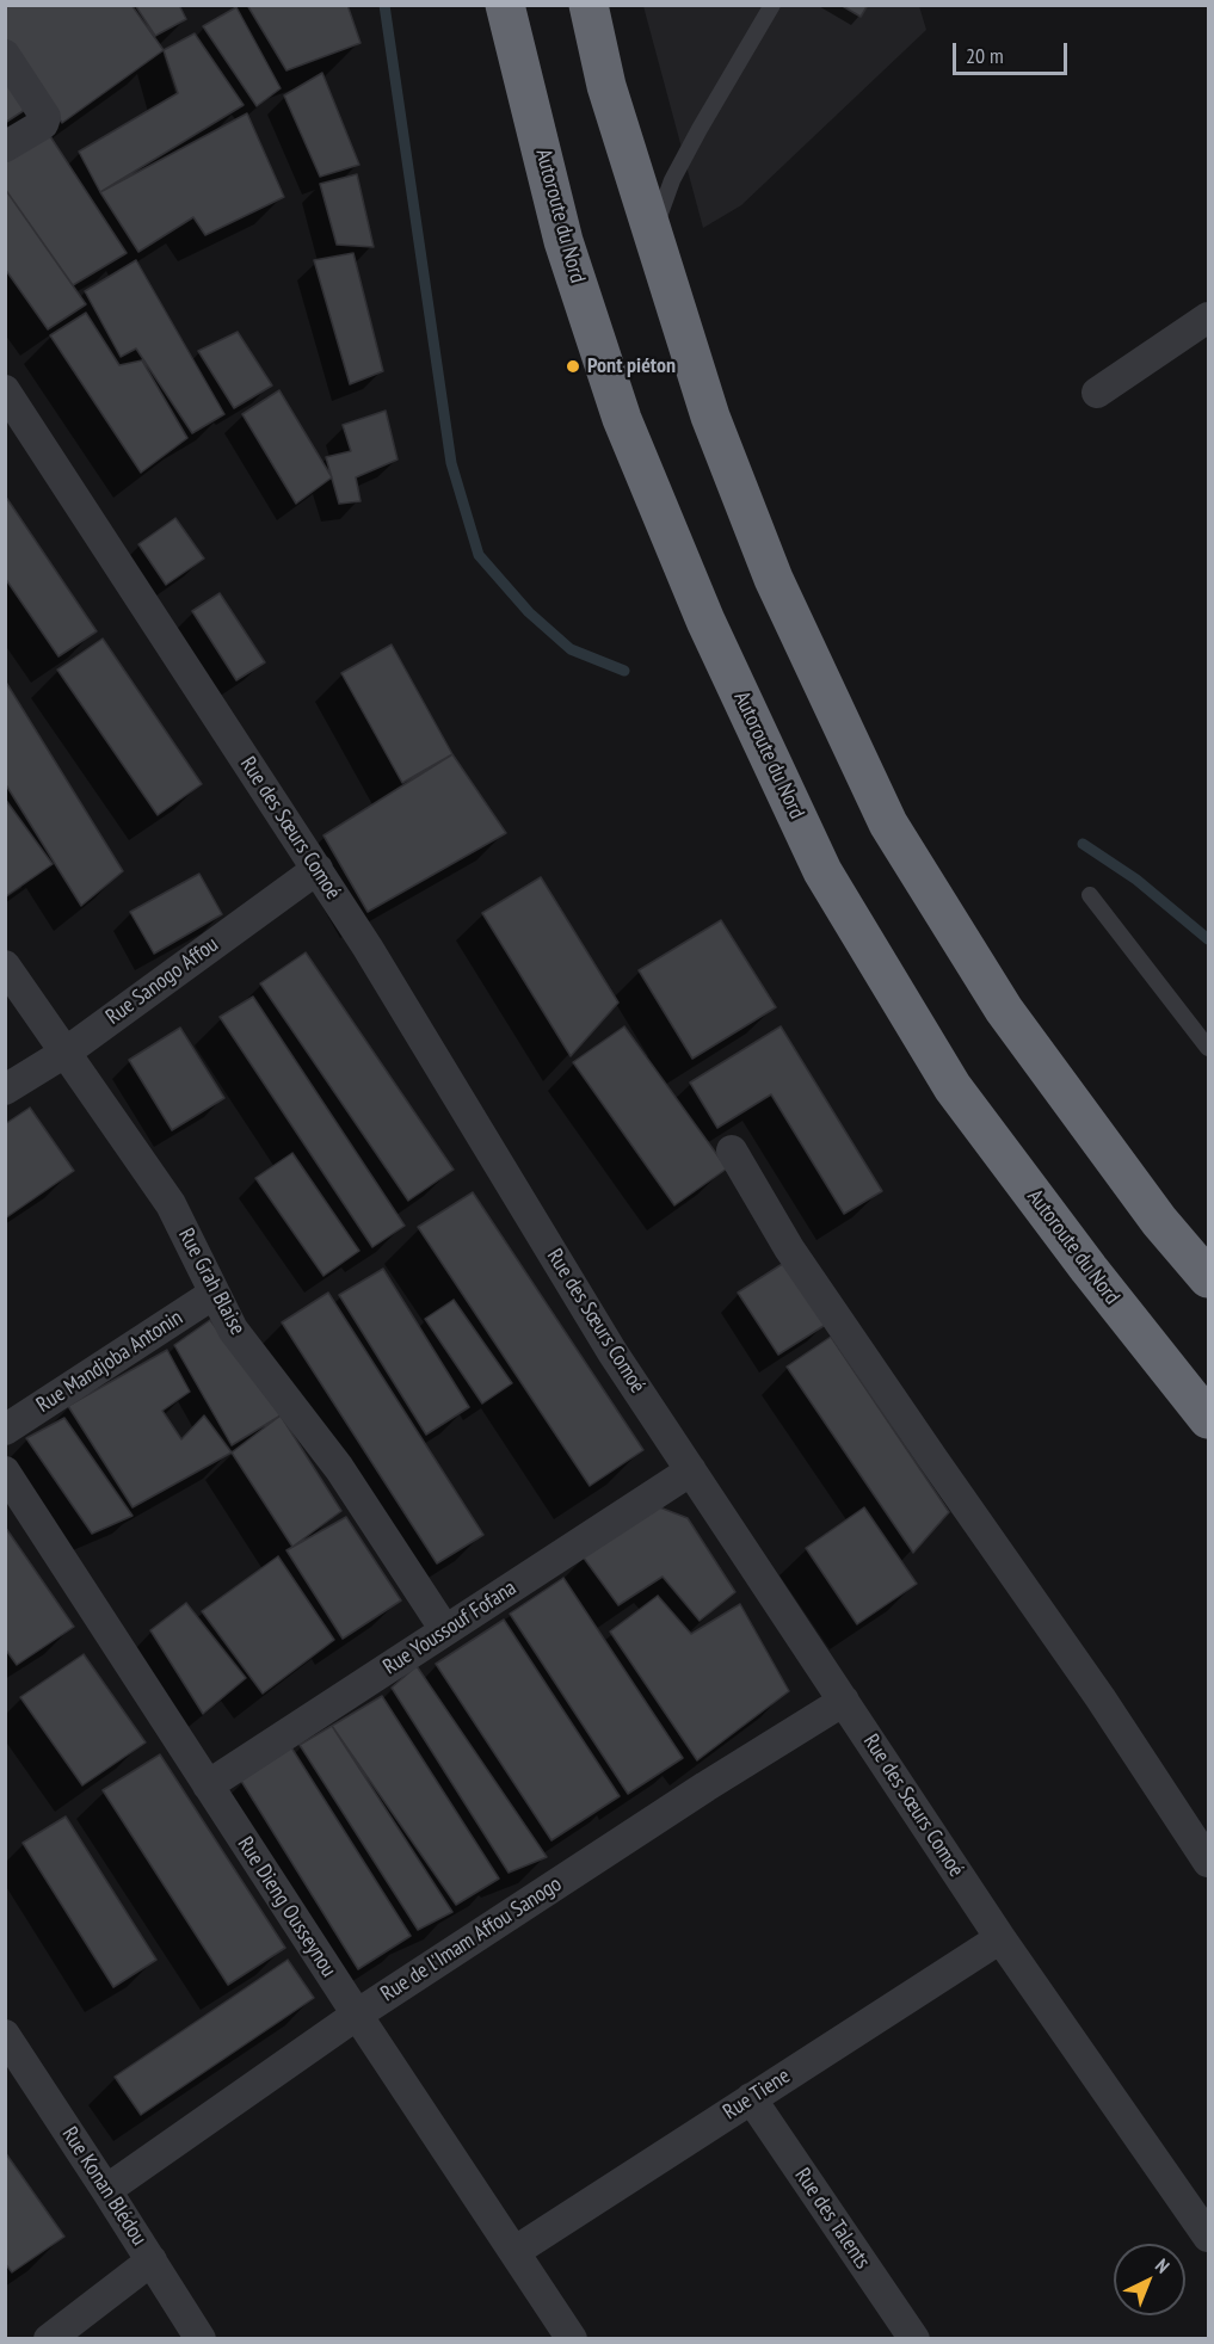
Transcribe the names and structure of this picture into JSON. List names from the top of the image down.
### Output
{
  "streets": {
    "highway": ["Autoroute du Nord"],
    "street": [
      "Rue des Sœurs Comoé",
      "Rue Sanogo Affou",
      "Rue Grah Blaise",
      "Rue Mandjoba Antonin",
      "Rue Youssouf Fofana",
      "Rue Dieng Ousseynou",
      "Rue de l'Imam Affou Sanogo",
      "Rue Tiene",
      "Rue Konan Blédou",
      "Rue des Talents"
    ]
  },
  "crossings": [
    ["Rue des Sœurs Comoé", "Rue Sanogo Affou"],
    ["Rue des Sœurs Comoé", "Rue Youssouf Fofana"],
    ["Rue des Sœurs Comoé", "Rue de l'Imam Affou Sanogo"],
    ["Rue des Sœurs Comoé", "Rue Tiene"],
    ["Rue Sanogo Affou", "Rue Grah Blaise"],
    ["Rue Grah Blaise", "Rue Mandjoba Antonin"],
    ["Rue Grah Blaise", "Rue Youssouf Fofana"],
    ["Rue Youssouf Fofana", "Rue Dieng Ousseynou"],
    ["Rue Dieng Ousseynou", "Rue de l'Imam Affou Sanogo"],
    ["Rue Dieng Ousseynou", "Rue Tiene"],
    ["Rue de l'Imam Affou Sanogo", "Rue Konan Blédou"],
    ["Rue Tiene", "Rue des Talents"]
  ],
  "places": ["Pont piéton"],
  "scale_bar": "20 m",
  "north": "top right"
}
